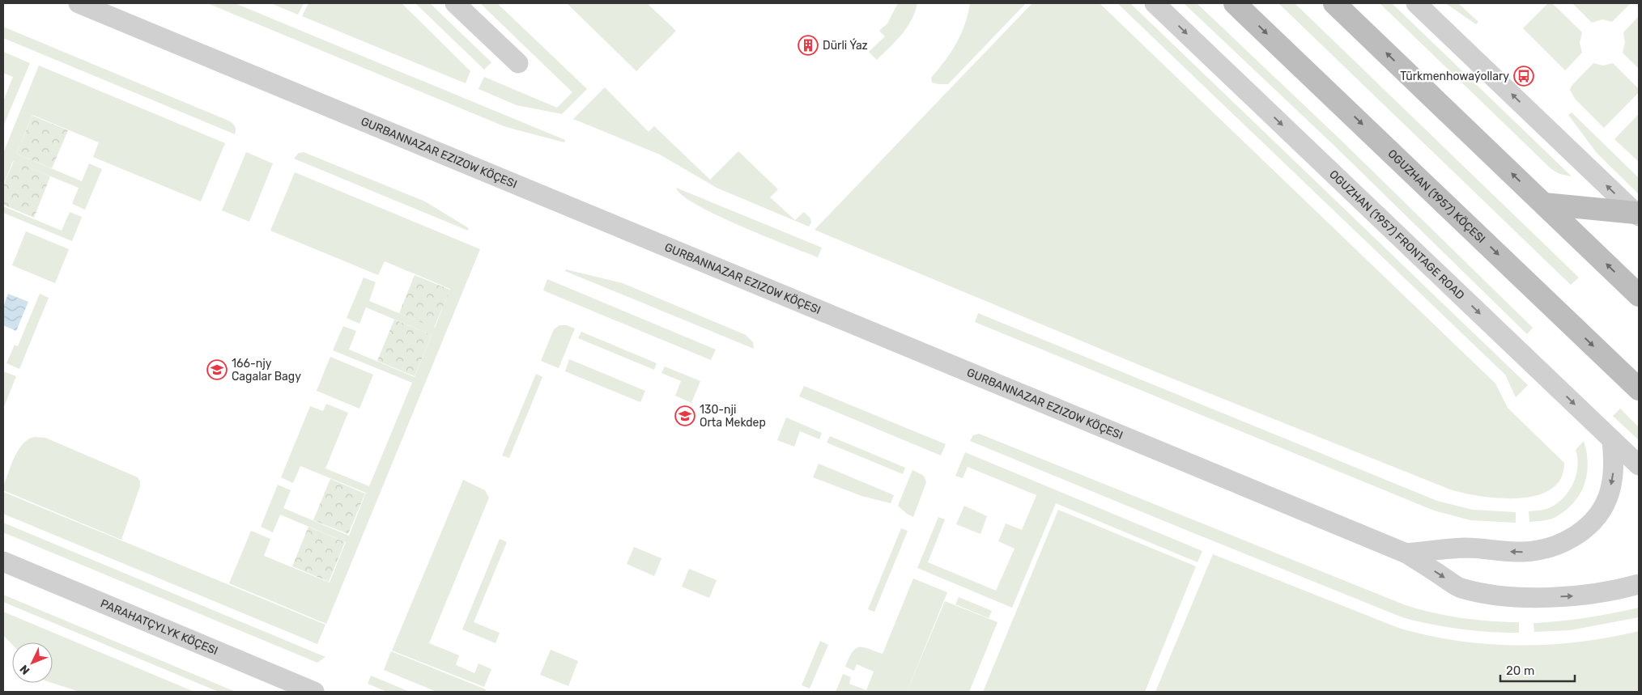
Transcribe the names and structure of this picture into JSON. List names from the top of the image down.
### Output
{
  "streets": {
    "main road": ["OGUZHAN (1957) KÖÇESI"],
    "street": ["GURBANNAZAR EZIZOW KÖÇESI", "OGUZHAN (1957) FRONTAGE ROAD", "PARAHATÇYLYK KÖÇESI"]
  },
  "places": {
    "building": ["Dürli Ýaz"],
    "bus stop": ["Türkmenhowaýollary"],
    "school or university": ["166-njy Cagalar Bagy", "130-nji Orta Mekdep"]
  },
  "scale_bar": "20 m",
  "north": "bottom left"
}
